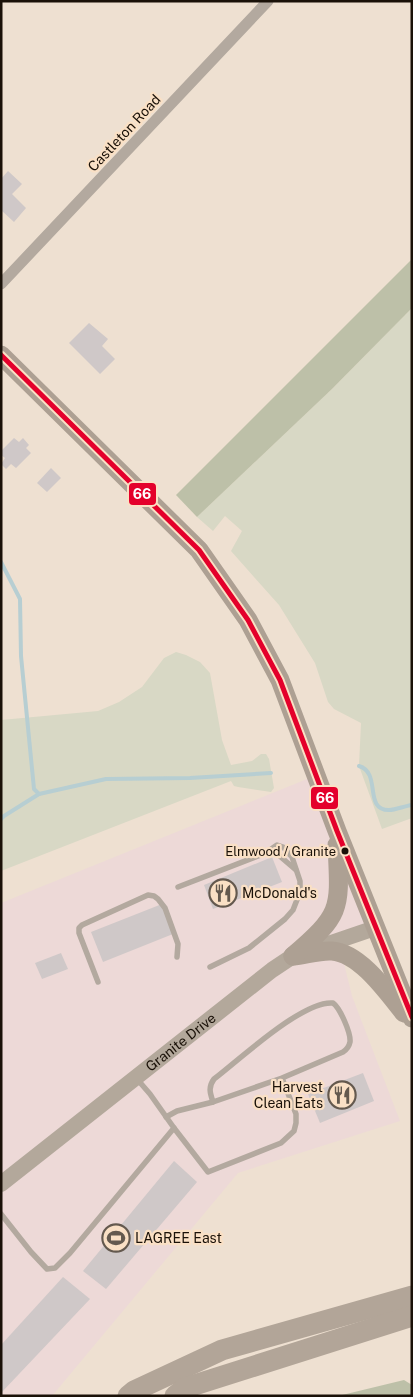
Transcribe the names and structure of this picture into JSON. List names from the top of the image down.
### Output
{
  "streets": {
    "street": ["Castleton Road", "Granite Drive"]
  },
  "places": {
    "other": ["Elmwood / Granite"],
    "restaurant": ["McDonald's", "Harvest Clean Eats"],
    "sports": ["LAGREE East"]
  },
  "lines": ["transit line 66"]
}
